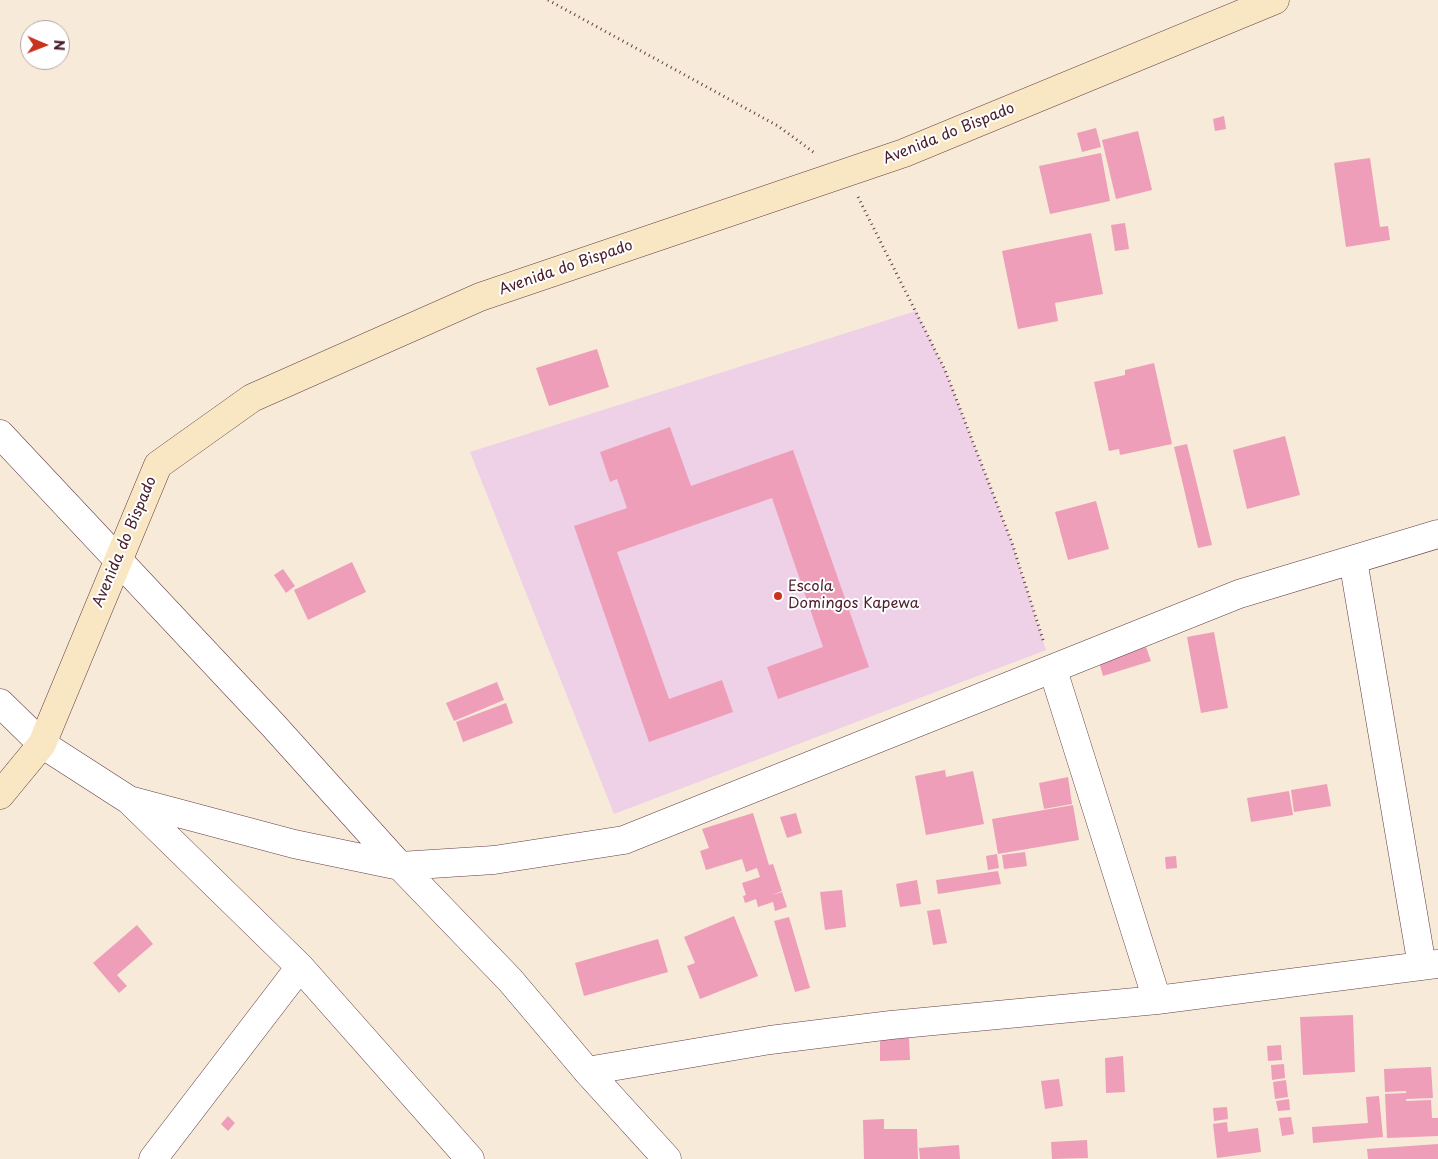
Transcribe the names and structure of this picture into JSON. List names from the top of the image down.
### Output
{
  "streets": {
    "main road": ["Avenida do Bispado"]
  },
  "places": ["Escola Domingos Kapewa"],
  "north": "right"
}
